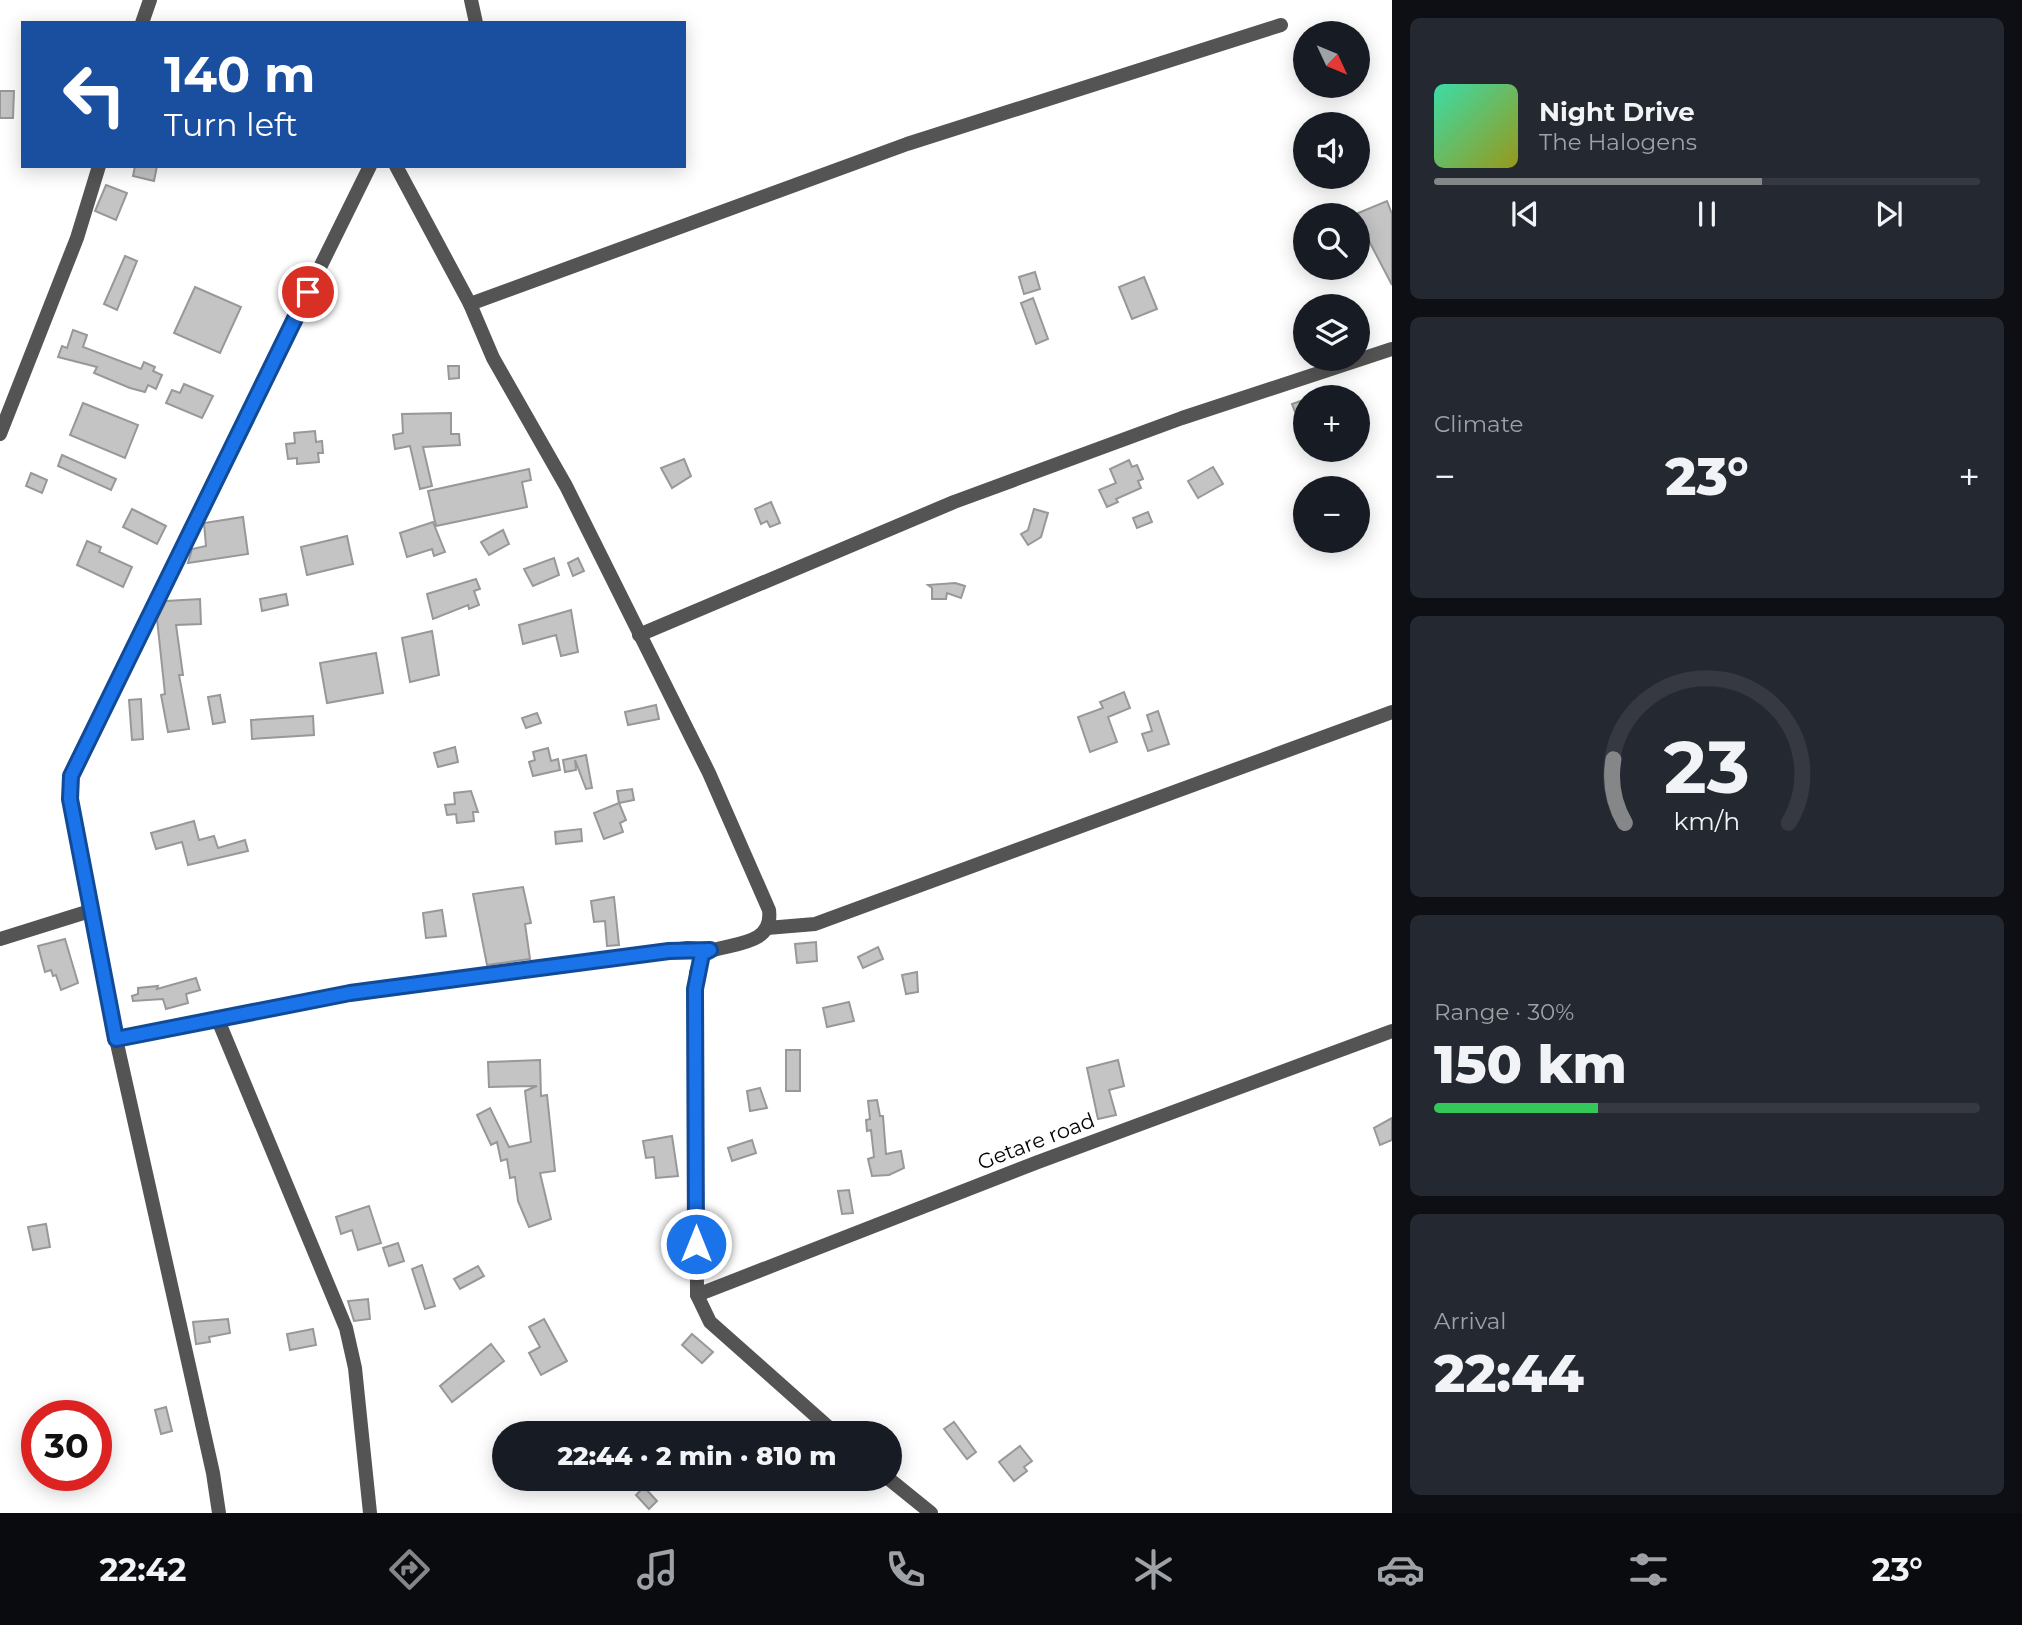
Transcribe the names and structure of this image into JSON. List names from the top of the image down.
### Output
{
  "streets": {
    "street": ["Getare road"]
  },
  "north": "bottom right",
  "page": {
    "map_buttons": ["+", "−"],
    "turn": ["140 m", "Turn left"],
    "song": ["Night Drive", "The Halogens"],
    "tile": [
      "Climate",
      ["Range · 30%", "150 km"],
      ["Arrival", "22:44"]
    ],
    "heat": ["−", "23°", "+"],
    "limit": "30",
    "trip": "22:44 · 2 min · 810 m",
    "tabs": ["22:42", "23°"],
    "gauge": ["23", "km/h"]
  }
}
